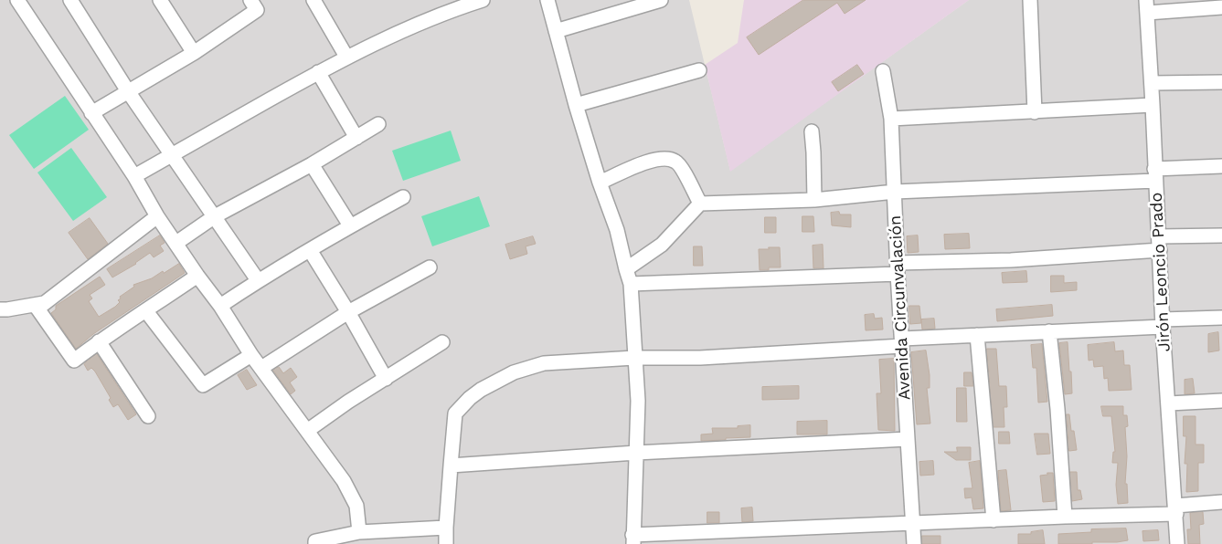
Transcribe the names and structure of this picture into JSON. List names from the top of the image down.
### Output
{
  "streets": {
    "street": ["Jirón Leoncio Prado", "Avenida Circunvalación"]
  }
}
